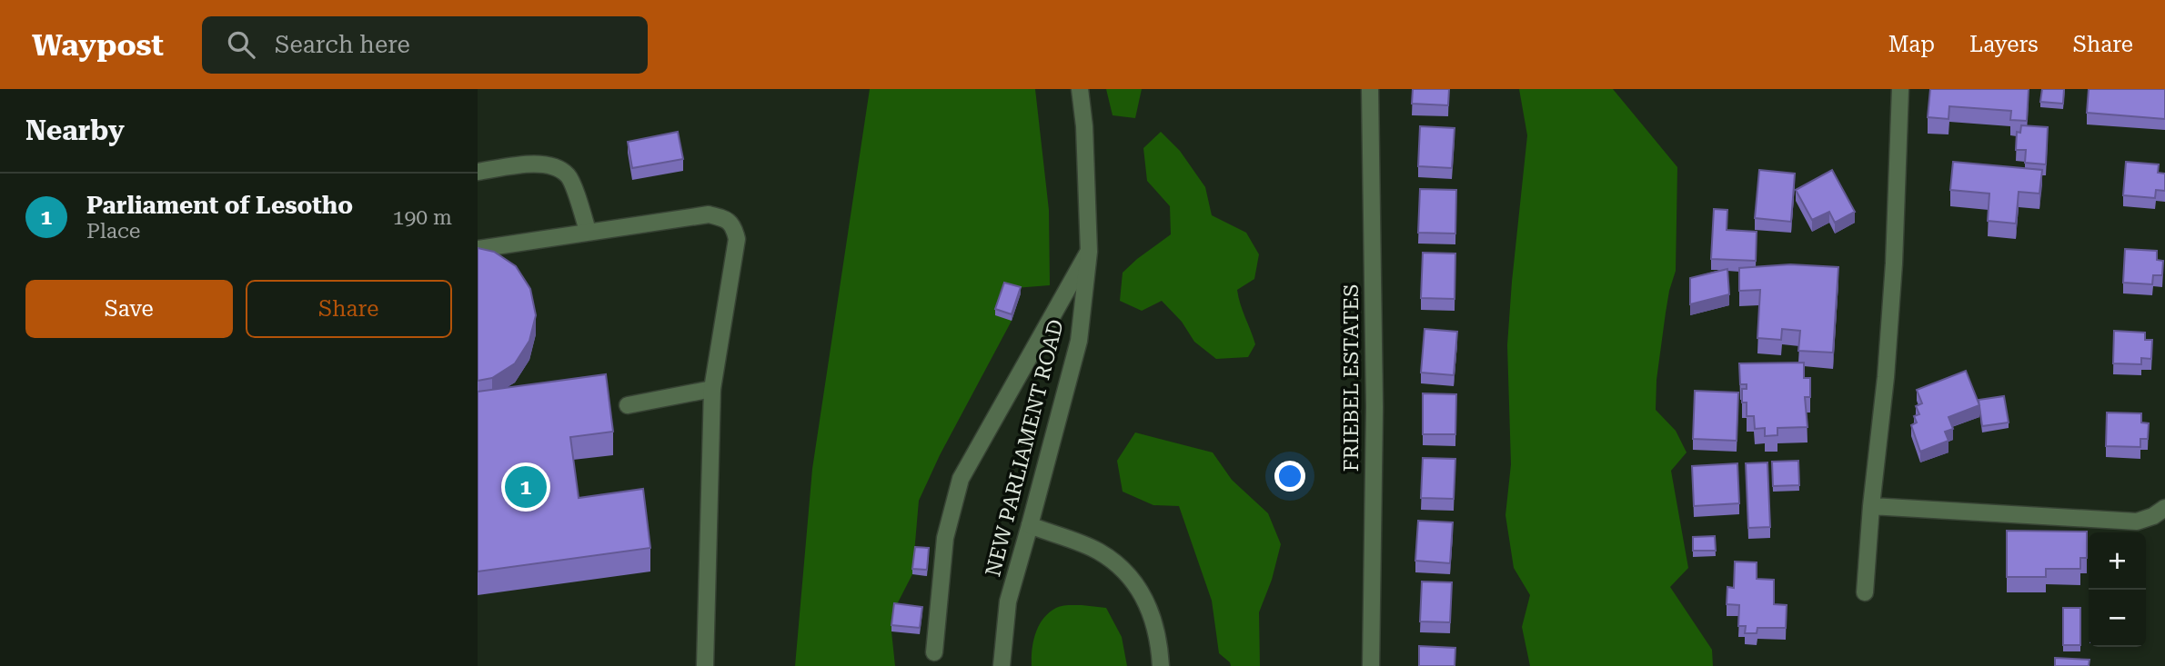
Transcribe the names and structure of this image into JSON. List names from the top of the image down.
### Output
{
  "streets": {
    "street": ["FRIEBEL ESTATES", "NEW PARLIAMENT ROAD"]
  },
  "page": {
    "header": "Waypost",
    "search": "Search here",
    "nav": ["Map", "Layers", "Share"],
    "heading": "Nearby",
    "list": [
      {
        "mark": "1",
        "name": "Parliament of Lesotho",
        "note": "Place",
        "value": "190 m"
      }
    ],
    "buttons": ["Save", "Share"],
    "pins": "1",
    "map_buttons": ["+", "−"]
  }
}
